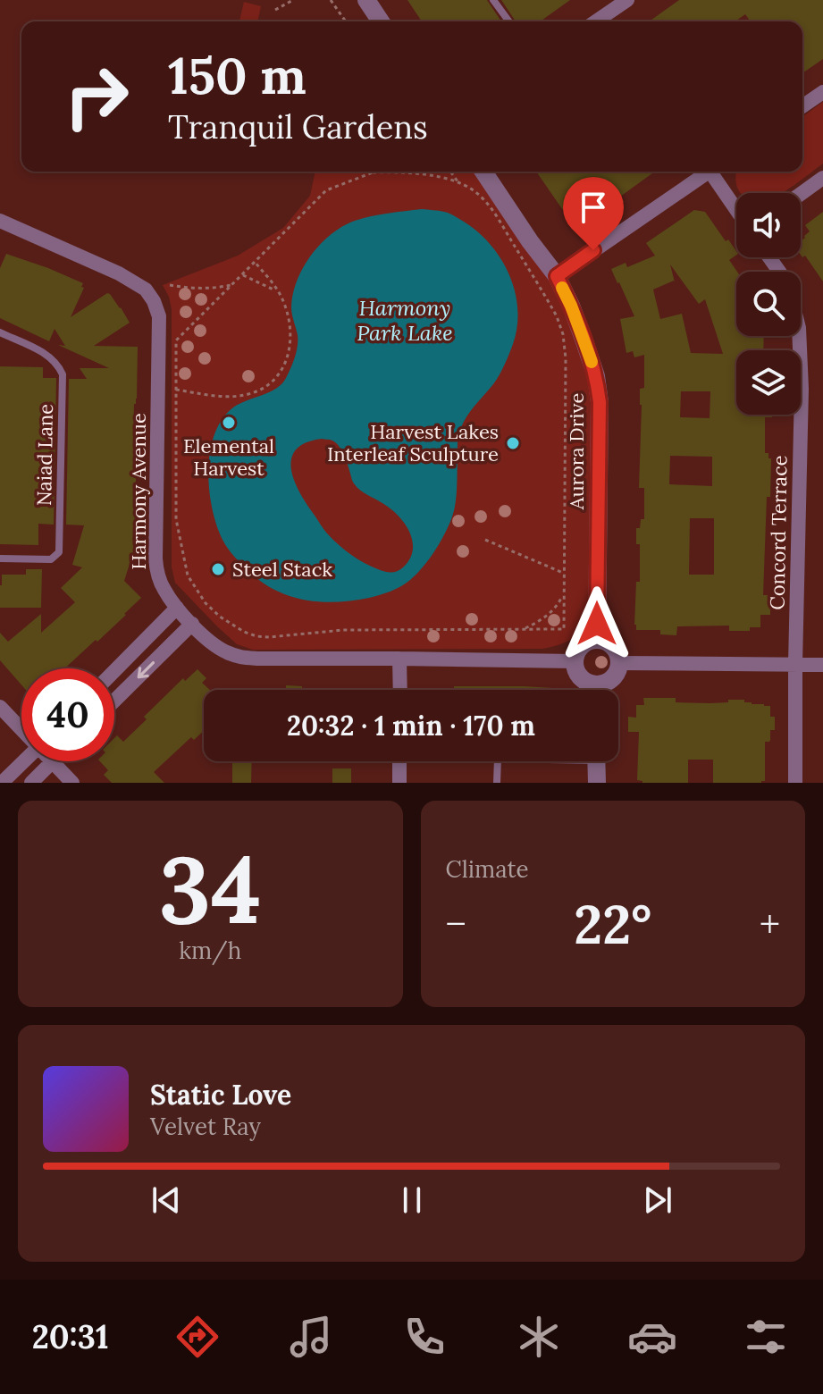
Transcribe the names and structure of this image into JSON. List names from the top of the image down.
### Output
{
  "streets": {
    "street": ["Aurora Drive", "Harmony Avenue", "Concord Terrace"],
    "lane": ["Naiad Lane"]
  },
  "water": ["Harmony Park Lake"],
  "places": ["Elemental Harvest", "Harvest Lakes Interleaf Sculpture", "Steel Stack"],
  "page": {
    "turn": ["150 m", "Tranquil Gardens"],
    "limit": "40",
    "trip": "20:32 · 1 min · 170 m",
    "tile": [
      ["34", "km/h"],
      "Climate"
    ],
    "heat": ["−", "22°", "+"],
    "song": ["Static Love", "Velvet Ray"],
    "tabs": "20:31"
  }
}
